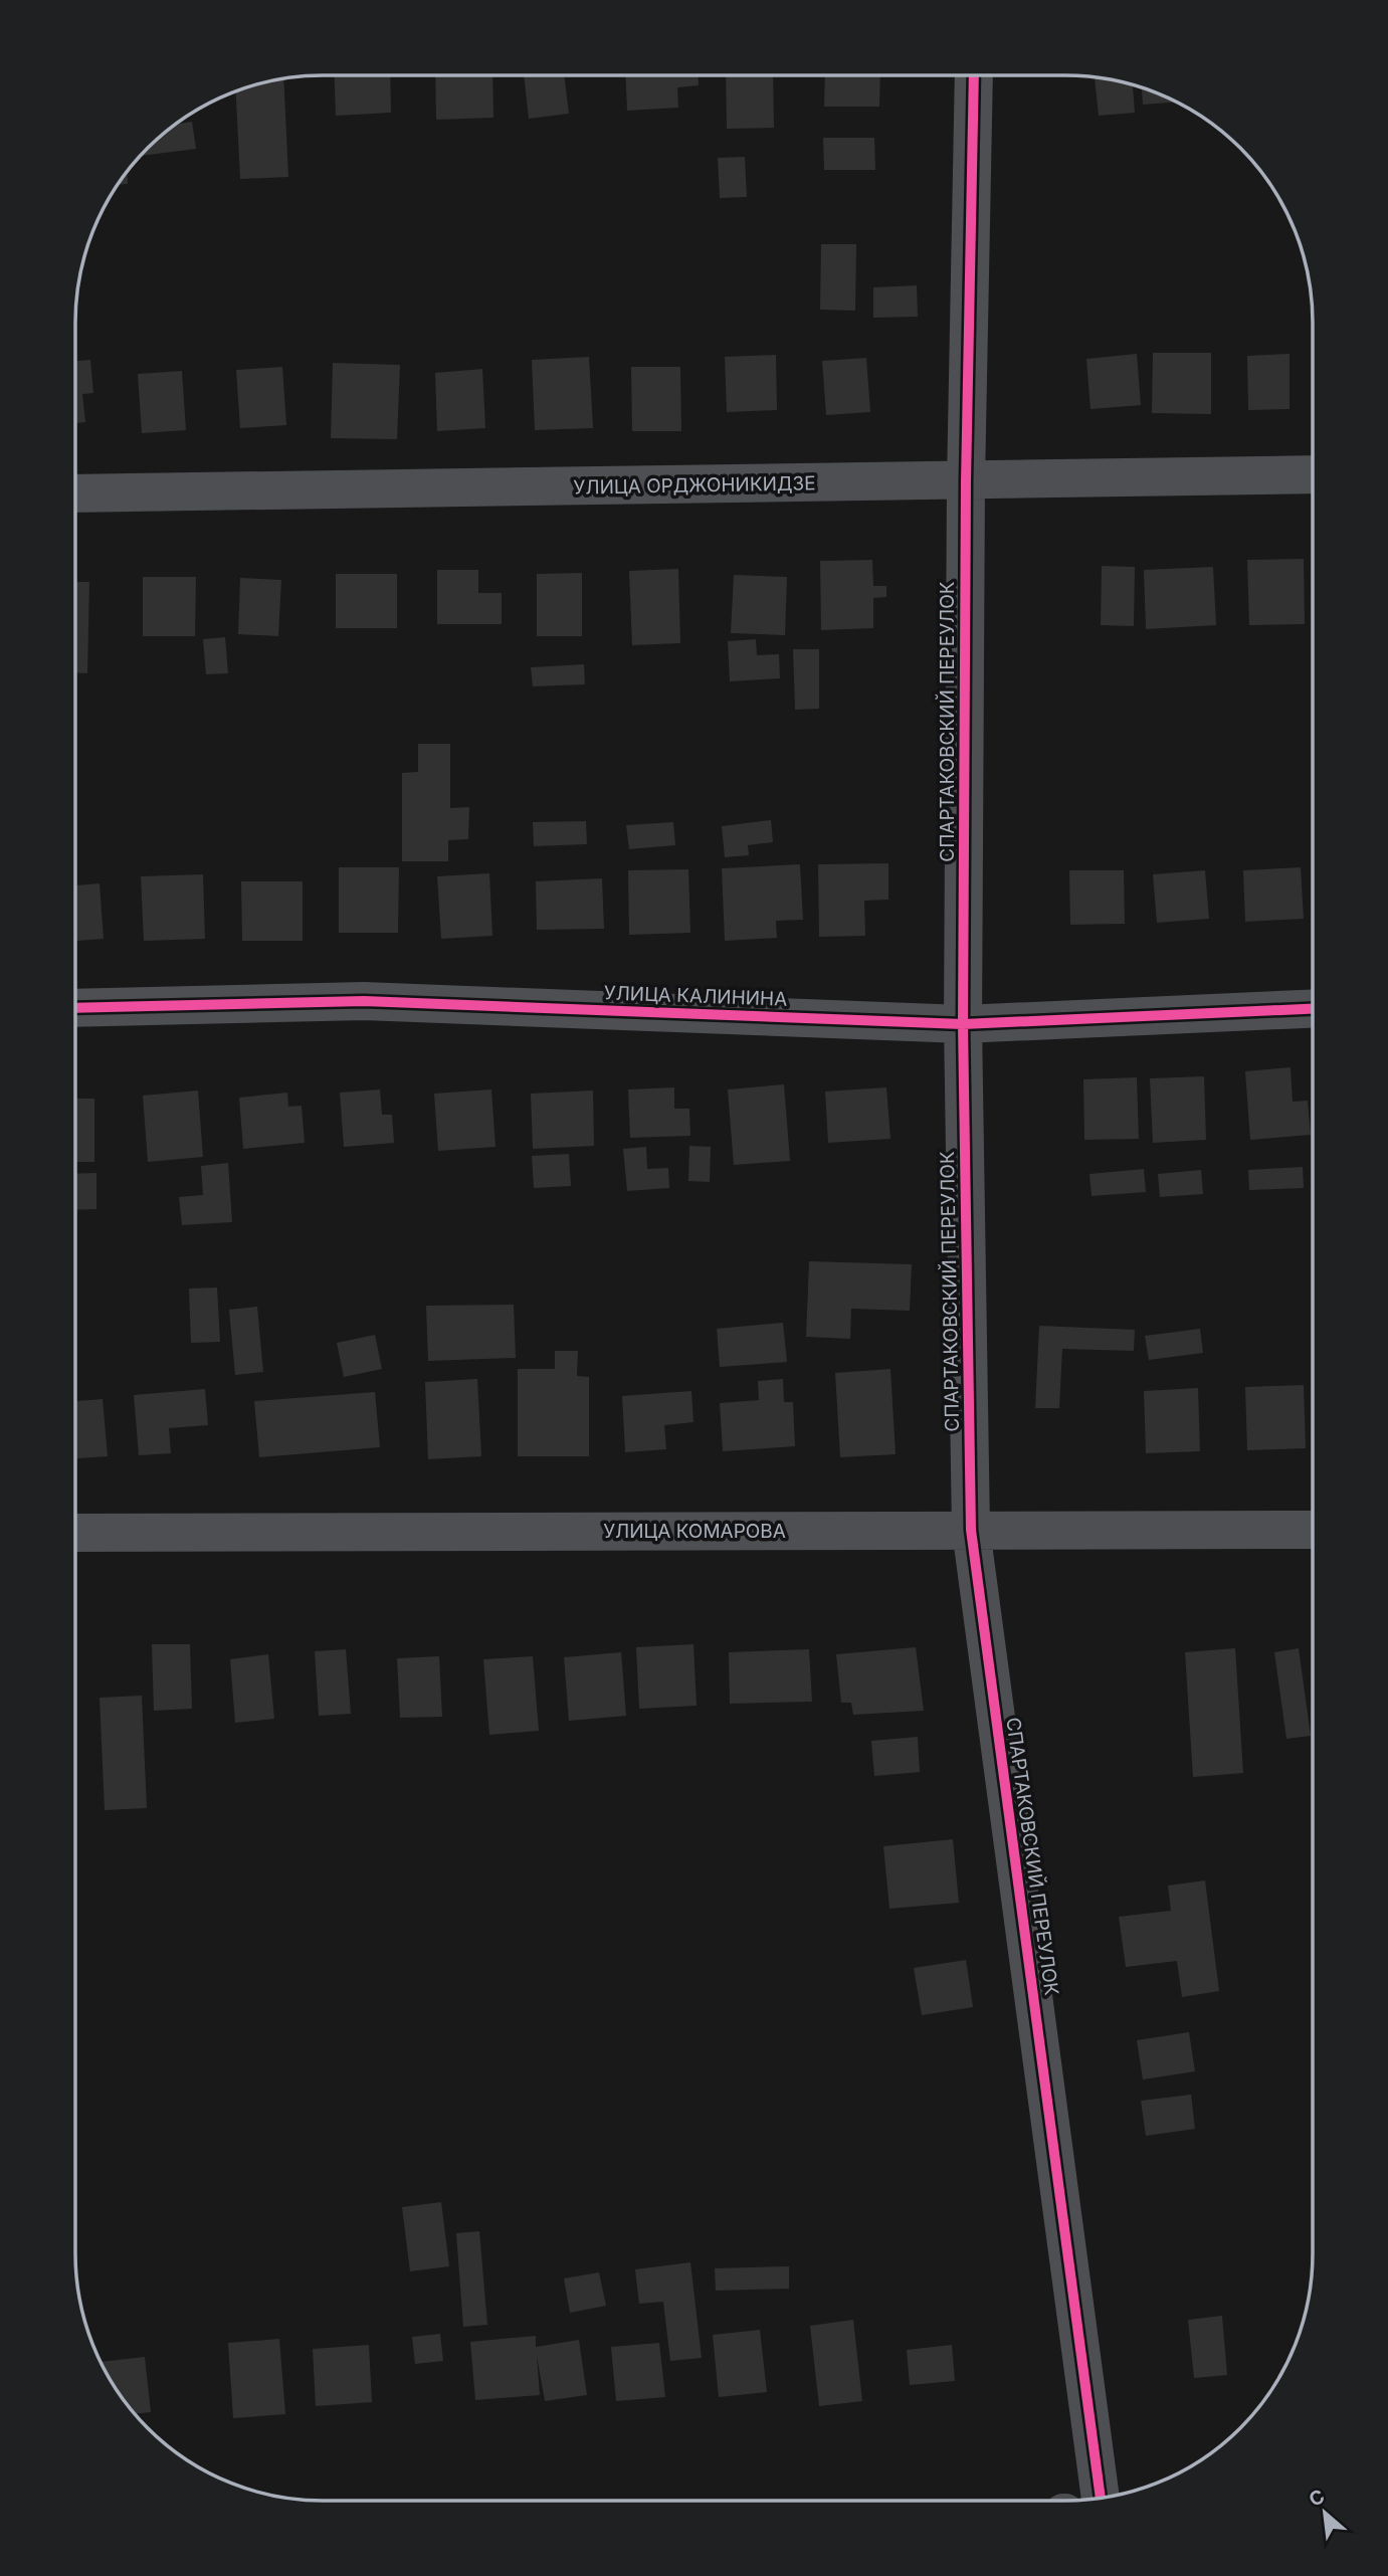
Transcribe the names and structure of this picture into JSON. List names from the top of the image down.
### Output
{
  "streets": {
    "street": [
      "УЛИЦА ОРДЖОНИКИДЗЕ",
      "СПАРТАКОВСКИЙ ПЕРЕУЛОК",
      "УЛИЦА КАЛИНИНА",
      "УЛИЦА КОМАРОВА"
    ]
  },
  "crossings": [
    ["УЛИЦА ОРДЖОНИКИДЗЕ", "СПАРТАКОВСКИЙ ПЕРЕУЛОК"],
    ["СПАРТАКОВСКИЙ ПЕРЕУЛОК", "УЛИЦА КАЛИНИНА"],
    ["СПАРТАКОВСКИЙ ПЕРЕУЛОК", "УЛИЦА КОМАРОВА"]
  ],
  "north": "top left"
}
